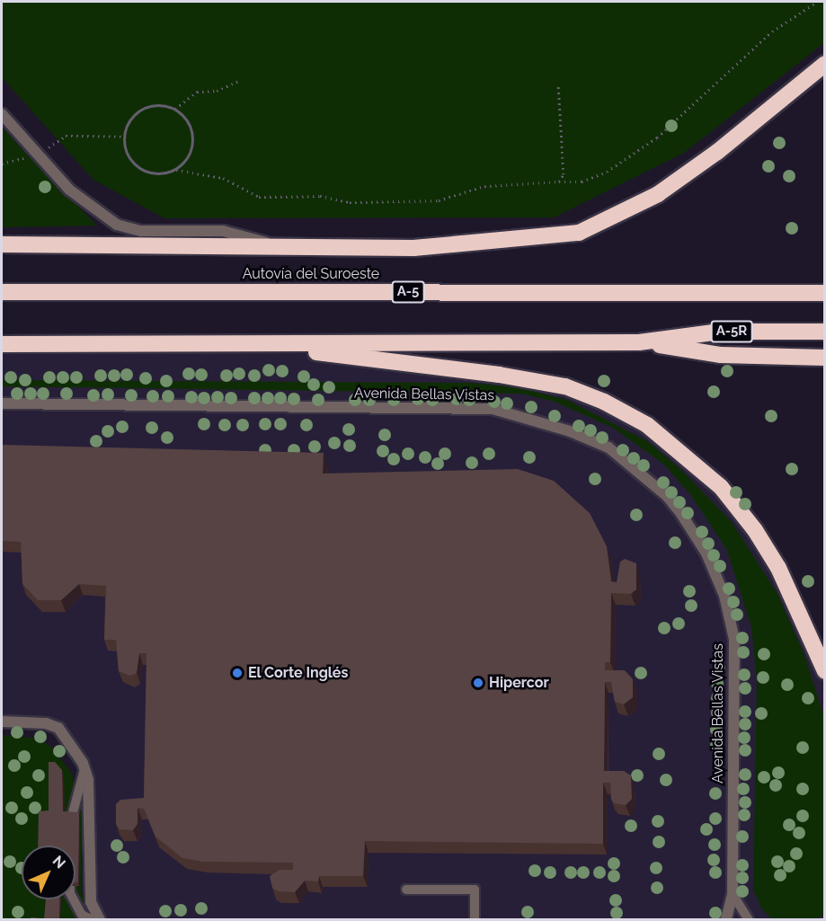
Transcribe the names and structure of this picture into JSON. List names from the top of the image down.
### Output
{
  "streets": {
    "highway": ["Autovía del Suroeste", "A-5", "A-5R"],
    "street": ["Avenida Bellas Vistas"]
  },
  "places": ["El Corte Inglés", "Hipercor"],
  "north": "top right"
}
